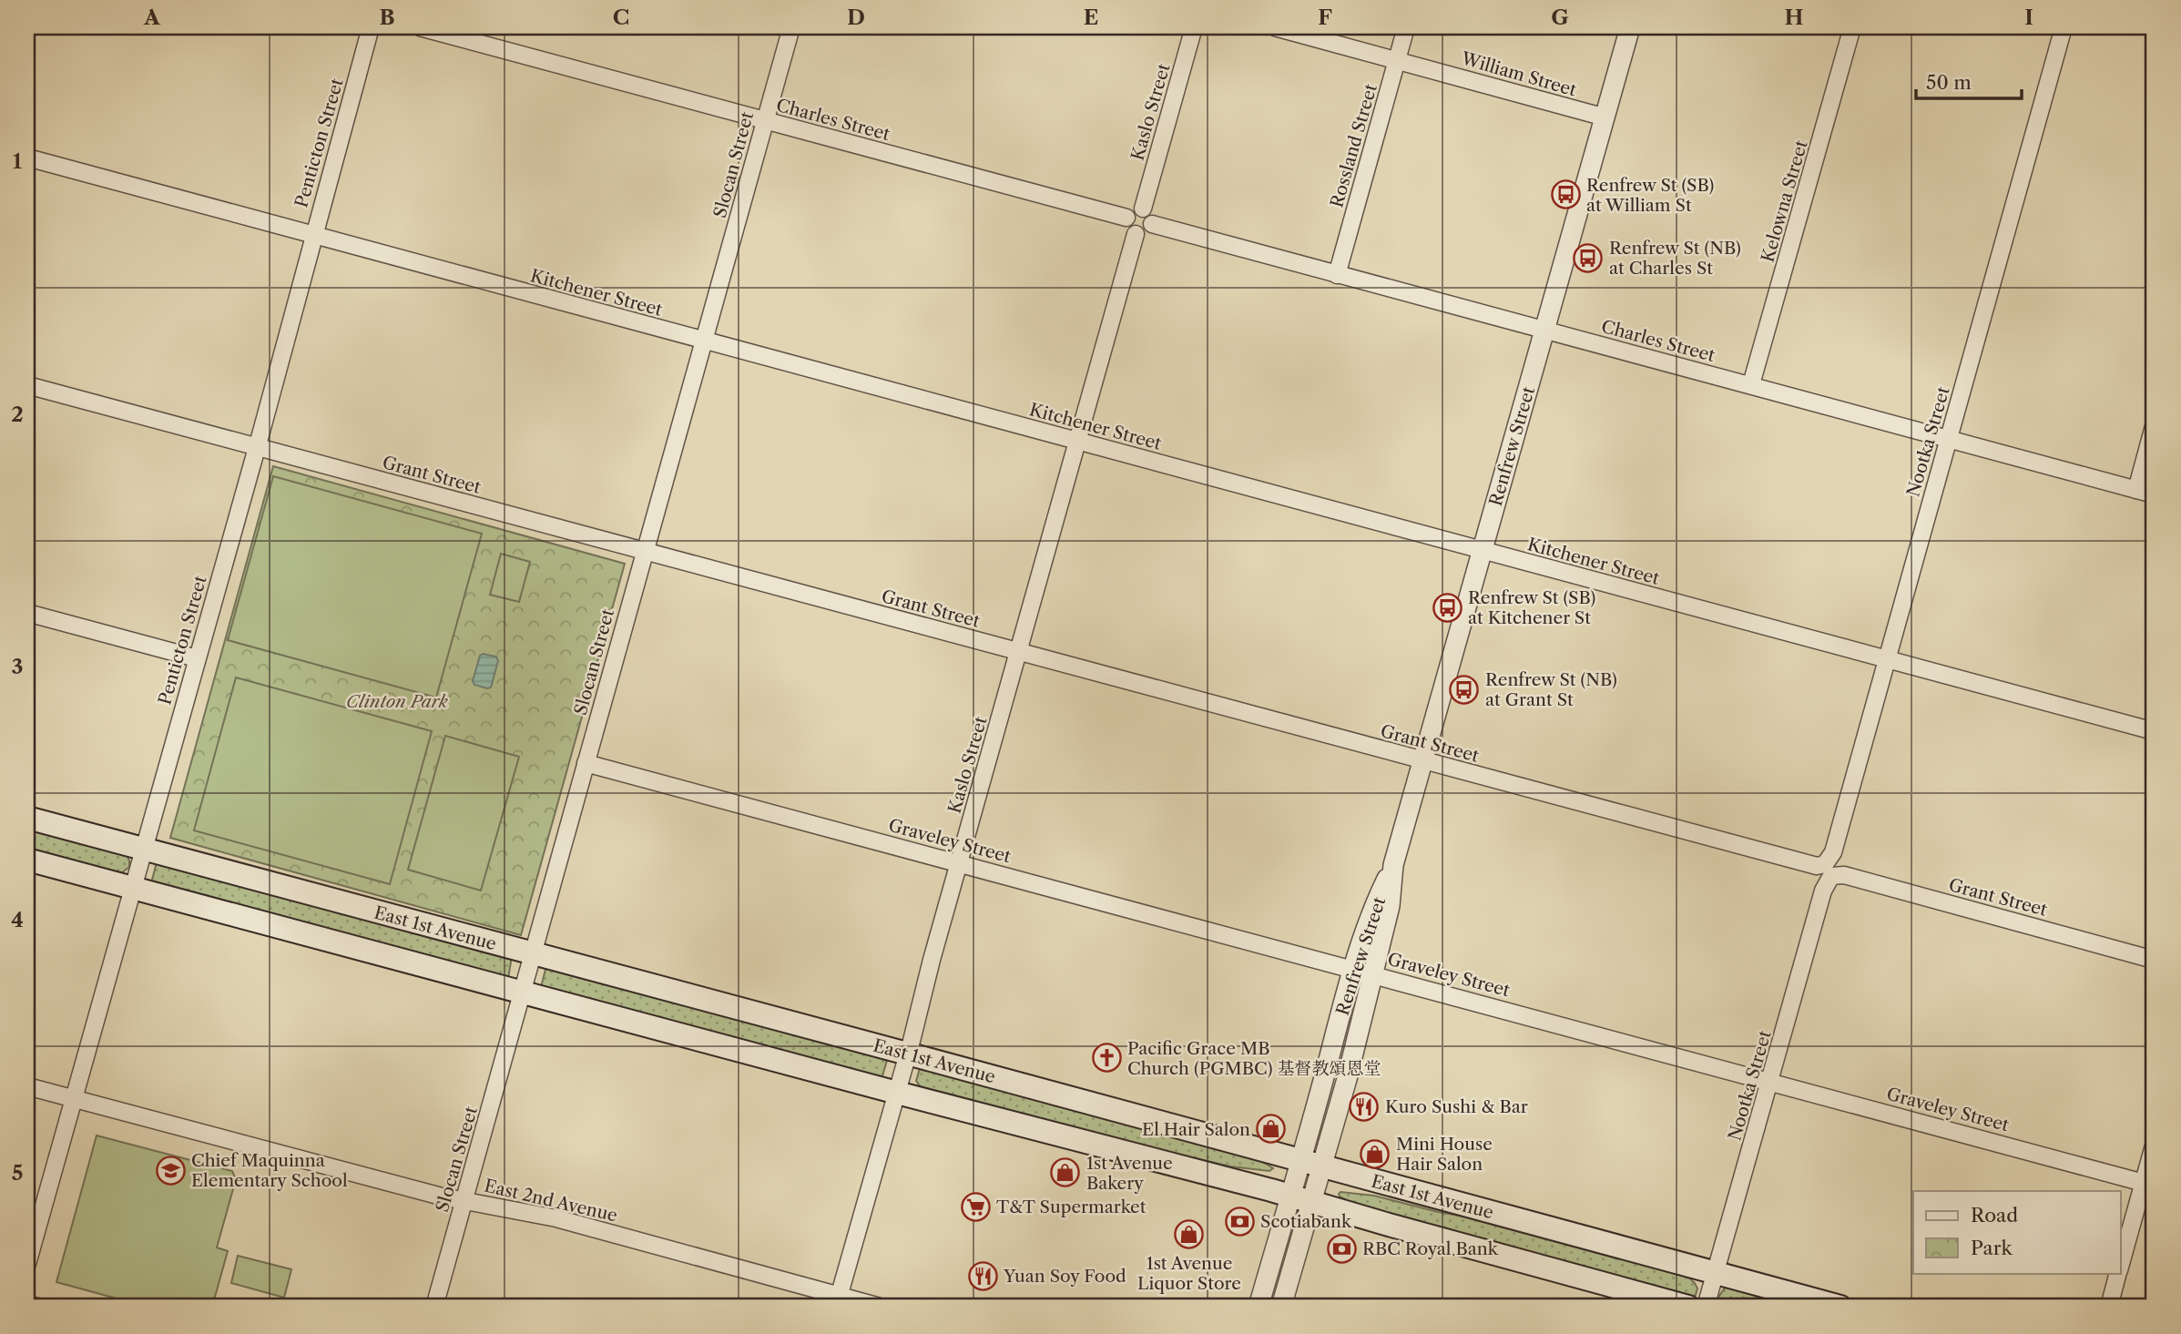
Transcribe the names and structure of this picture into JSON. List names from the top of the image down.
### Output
{
  "streets": {
    "main road": ["East 1st Avenue"],
    "street": [
      "William Street",
      "Kaslo Street",
      "Charles Street",
      "Penticton Street",
      "Rossland Street",
      "Slocan Street",
      "Kelowna Street",
      "Kitchener Street",
      "Nootka Street",
      "Renfrew Street",
      "Grant Street",
      "Graveley Street",
      "East 2nd Avenue"
    ]
  },
  "crossings": [
    ["William Street", "Rossland Street"],
    ["William Street", "Renfrew Street"],
    ["Kaslo Street", "Charles Street"],
    ["Kaslo Street", "Kitchener Street"],
    ["Kaslo Street", "Grant Street"],
    ["Kaslo Street", "Graveley Street"],
    ["Kaslo Street", "East 1st Avenue"],
    ["Kaslo Street", "East 2nd Avenue"],
    ["Charles Street", "Rossland Street"],
    ["Charles Street", "Slocan Street"],
    ["Charles Street", "Kelowna Street"],
    ["Charles Street", "Nootka Street"],
    ["Charles Street", "Renfrew Street"],
    ["Penticton Street", "Kitchener Street"],
    ["Penticton Street", "Grant Street"],
    ["Penticton Street", "East 1st Avenue"],
    ["Penticton Street", "East 2nd Avenue"],
    ["Slocan Street", "Kitchener Street"],
    ["Slocan Street", "Grant Street"],
    ["Slocan Street", "Graveley Street"],
    ["Slocan Street", "East 1st Avenue"],
    ["Slocan Street", "East 2nd Avenue"],
    ["Kitchener Street", "Nootka Street"],
    ["Kitchener Street", "Renfrew Street"],
    ["Nootka Street", "Grant Street"],
    ["Nootka Street", "Graveley Street"],
    ["Nootka Street", "East 1st Avenue"],
    ["Renfrew Street", "Grant Street"],
    ["Renfrew Street", "Graveley Street"],
    ["Renfrew Street", "East 1st Avenue"]
  ],
  "parks": ["Clinton Park"],
  "places": {
    "bus stop": [
      "Renfrew St (SB) at William St",
      "Renfrew St (NB) at Charles St",
      "Renfrew St (SB) at Kitchener St",
      "Renfrew St (NB) at Grant St"
    ],
    "church": ["Pacific Grace MB Church (PGMBC) 基督教頌恩堂"],
    "restaurant": ["Kuro Sushi & Bar", "Yuan Soy Food"],
    "shop": [
      "El Hair Salon",
      "Mini House Hair Salon",
      "1st Avenue Bakery",
      "1st Avenue Liquor Store"
    ],
    "school or university": ["Chief Maquinna Elementary School"],
    "supermarket": ["T&T Supermarket"],
    "bank": ["Scotiabank", "RBC Royal Bank"]
  },
  "legend": ["Road", "Park"],
  "scale_bar": "50 m",
  "grid": {
    "columns": [
      "A",
      "B",
      "C",
      "D",
      "E",
      "F",
      "G",
      "H",
      "I"
    ],
    "rows": [
      "1",
      "2",
      "3",
      "4",
      "5"
    ]
  }
}
